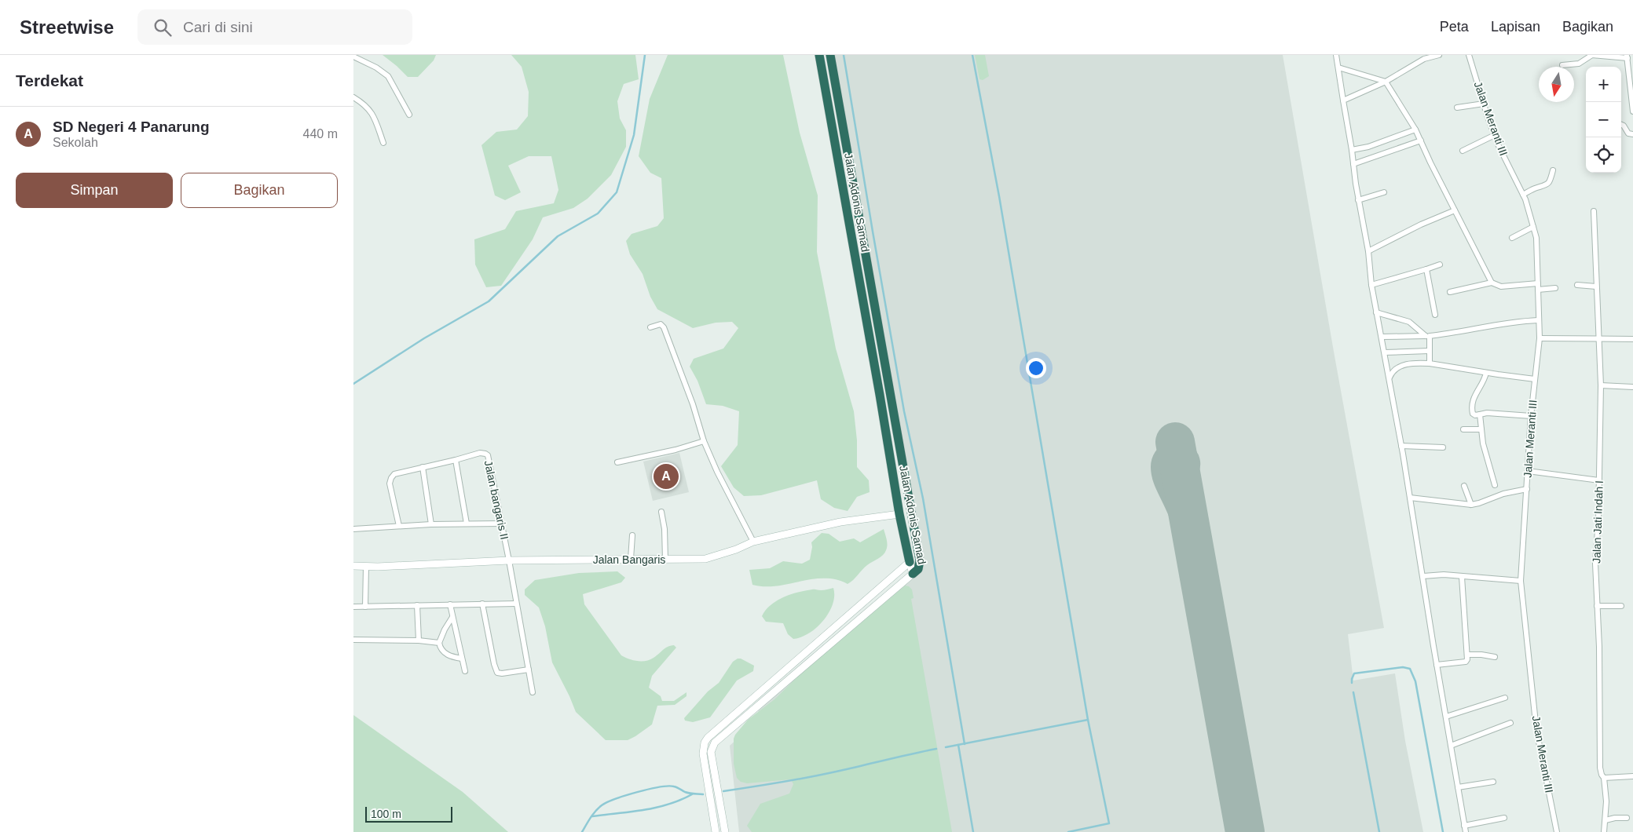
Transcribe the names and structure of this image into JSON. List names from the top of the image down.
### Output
{
  "streets": {
    "highway": ["Jalan Adonis Samad"],
    "main road": ["Jalan Bangaris"],
    "street": ["Jalan Meranti III", "Jalan bangaris II", "Jalan Jati Indah I"]
  },
  "crossings": [
    ["Jalan Adonis Samad", "Jalan Bangaris"],
    ["Jalan bangaris II", "Jalan Bangaris"]
  ],
  "scale_bar": "100 m",
  "north": "bottom",
  "page": {
    "header": "Streetwise",
    "search": "Cari di sini",
    "nav": ["Peta", "Lapisan", "Bagikan"],
    "heading": "Terdekat",
    "map_buttons": ["+", "−"],
    "list": [
      {
        "mark": "A",
        "name": "SD Negeri 4 Panarung",
        "note": "Sekolah",
        "value": "440 m"
      }
    ],
    "buttons": ["Simpan", "Bagikan"],
    "pins": "A",
    "scale": "100 m"
  }
}
